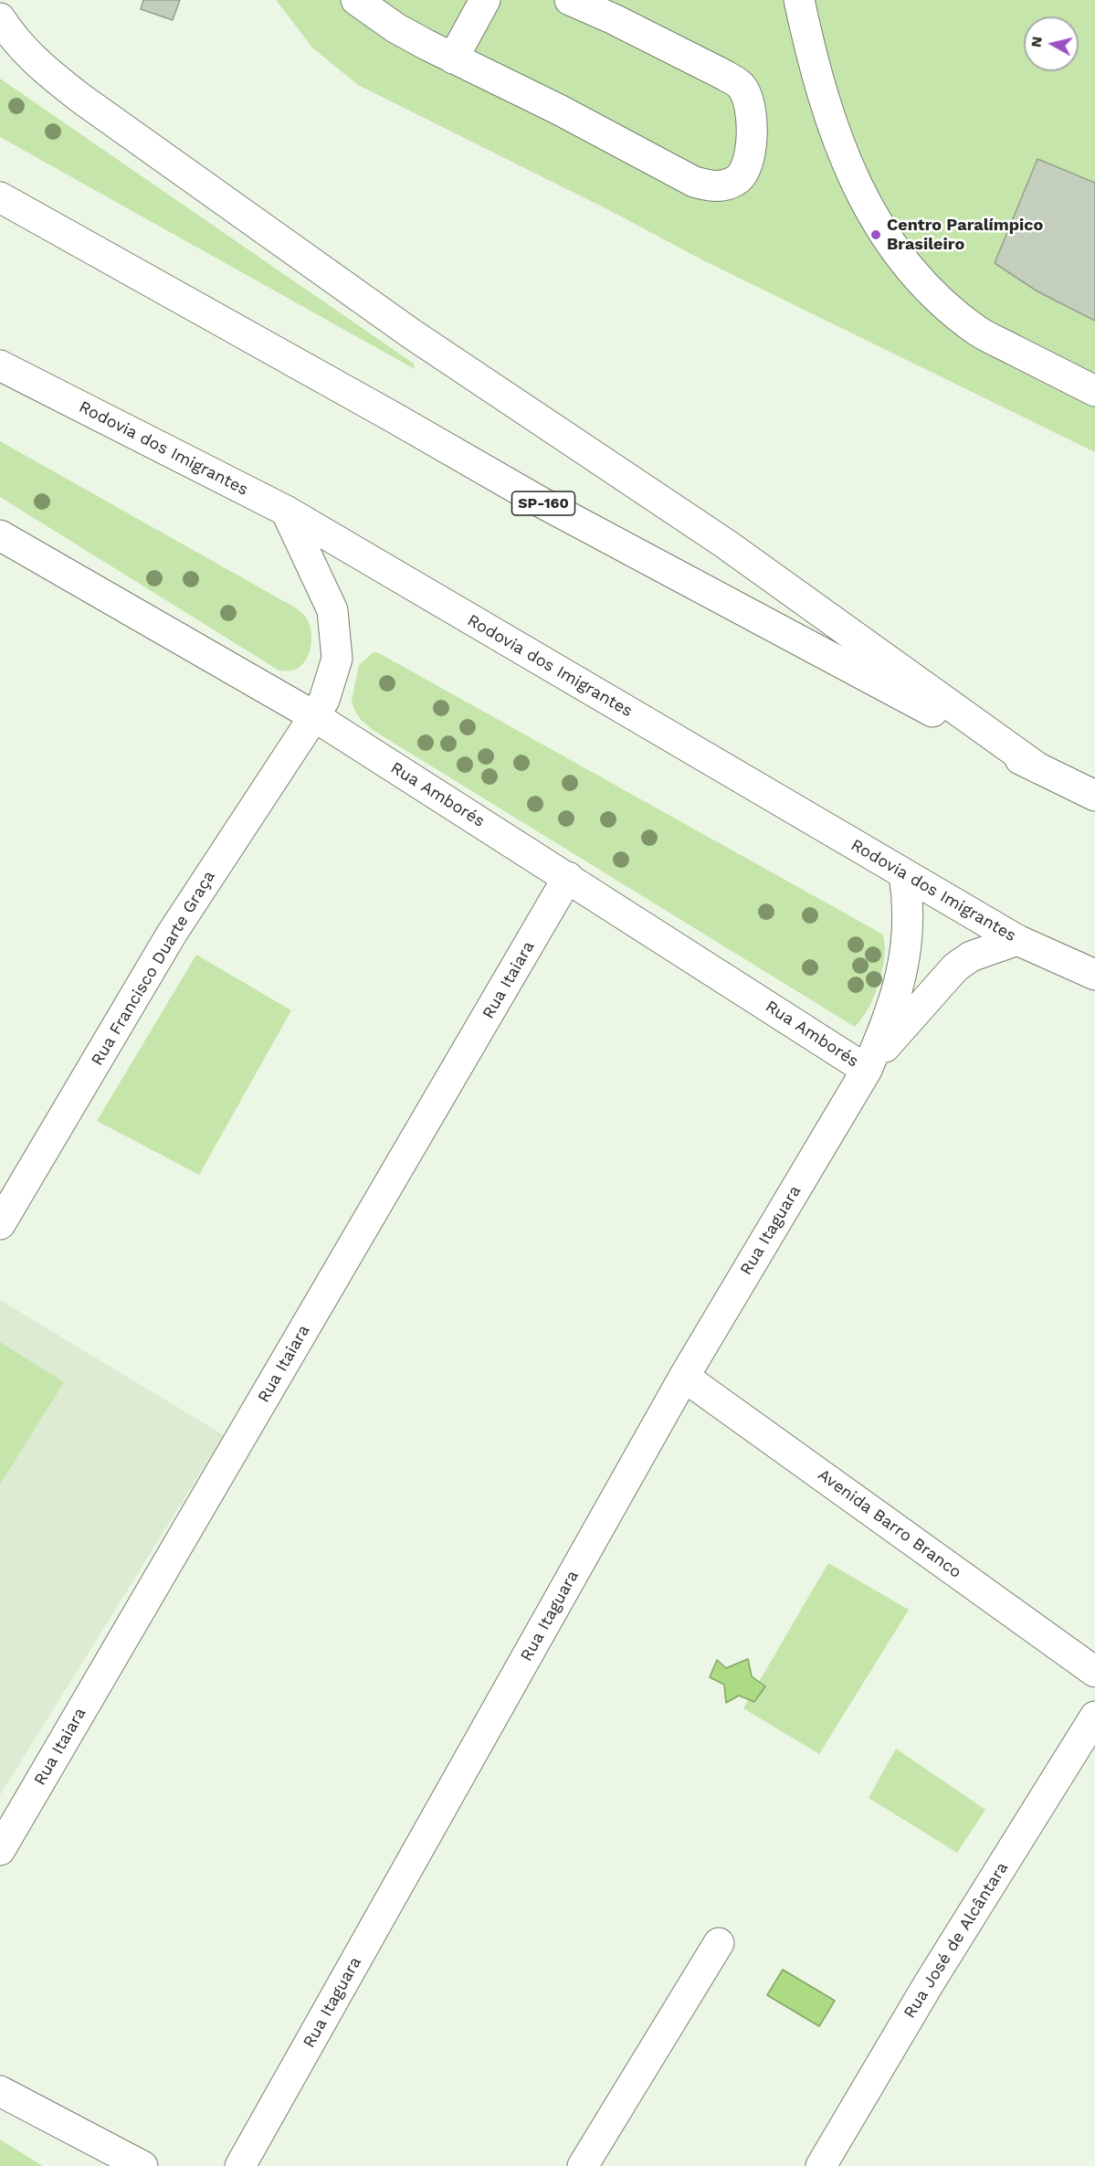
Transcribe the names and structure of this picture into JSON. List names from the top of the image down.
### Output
{
  "streets": {
    "main road": [
      "Rodovia dos Imigrantes",
      "SP-160",
      "Rua Amborés",
      "Rua Francisco Duarte Graça",
      "Rua Itaiara",
      "Rua Itaguara",
      "Avenida Barro Branco",
      "Rua José de Alcântara"
    ]
  },
  "crossings": [
    ["Rodovia dos Imigrantes", "Rua Francisco Duarte Graça"],
    ["Rodovia dos Imigrantes", "Rua Itaguara"],
    ["Rua Amborés", "Rua Francisco Duarte Graça"],
    ["Rua Amborés", "Rua Itaiara"],
    ["Rua Amborés", "Rua Itaguara"],
    ["Rua Itaguara", "Avenida Barro Branco"]
  ],
  "places": ["Centro Paralímpico Brasileiro"],
  "north": "left"
}
